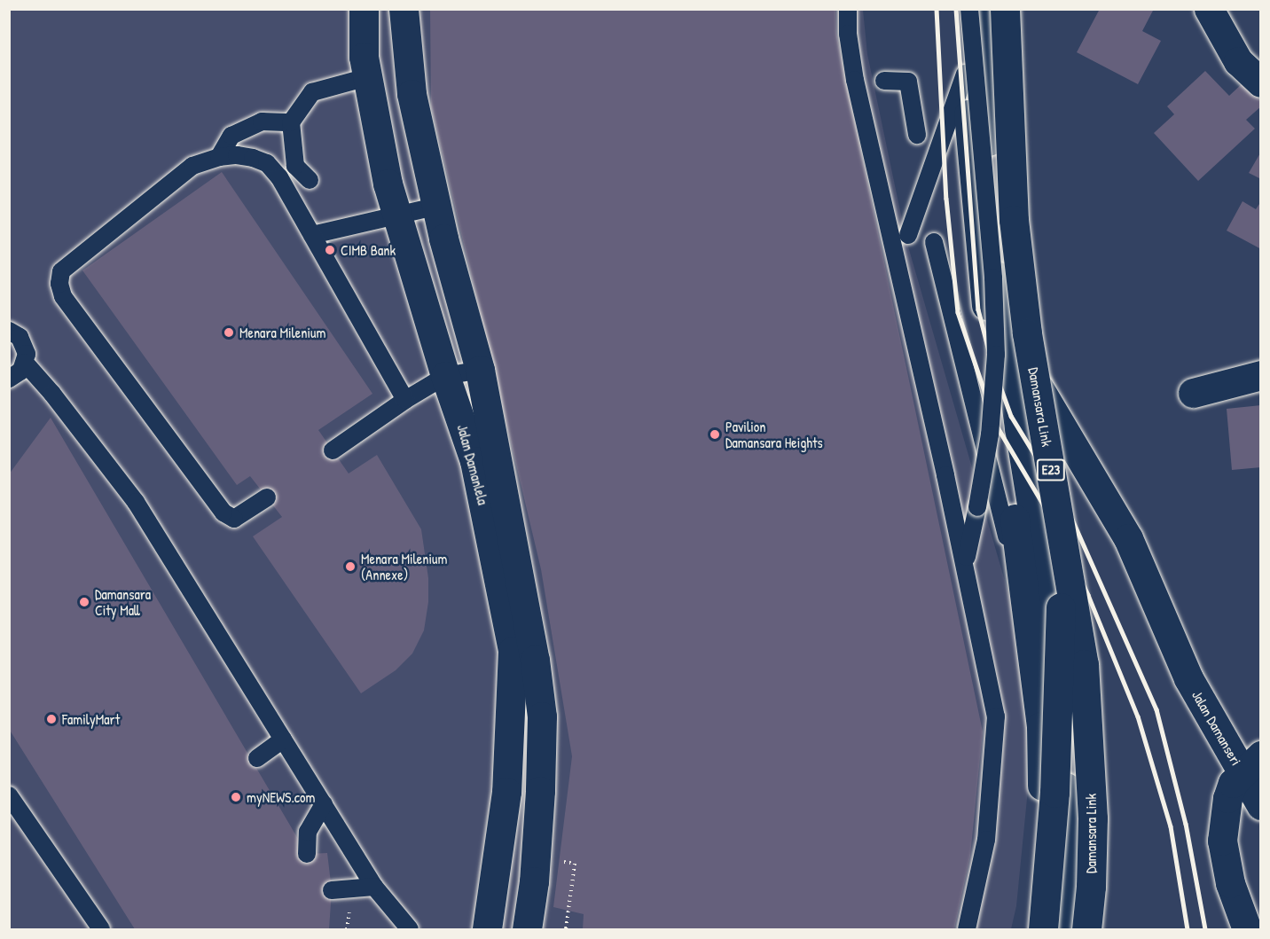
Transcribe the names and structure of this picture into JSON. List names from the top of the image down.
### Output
{
  "streets": {
    "main road": [
      "Damansara Link",
      "Jalan Damanlela",
      "E23",
      "Jalan Damanseri"
    ]
  },
  "crossings": [
    ["Damansara Link", "Jalan Damanseri"]
  ],
  "places": [
    "CIMB Bank",
    "Menara Milenium",
    "Pavilion Damansara Heights",
    "Menara Milenium (Annexe)",
    "Damansara City Mall",
    "FamilyMart",
    "myNEWS.com"
  ]
}
